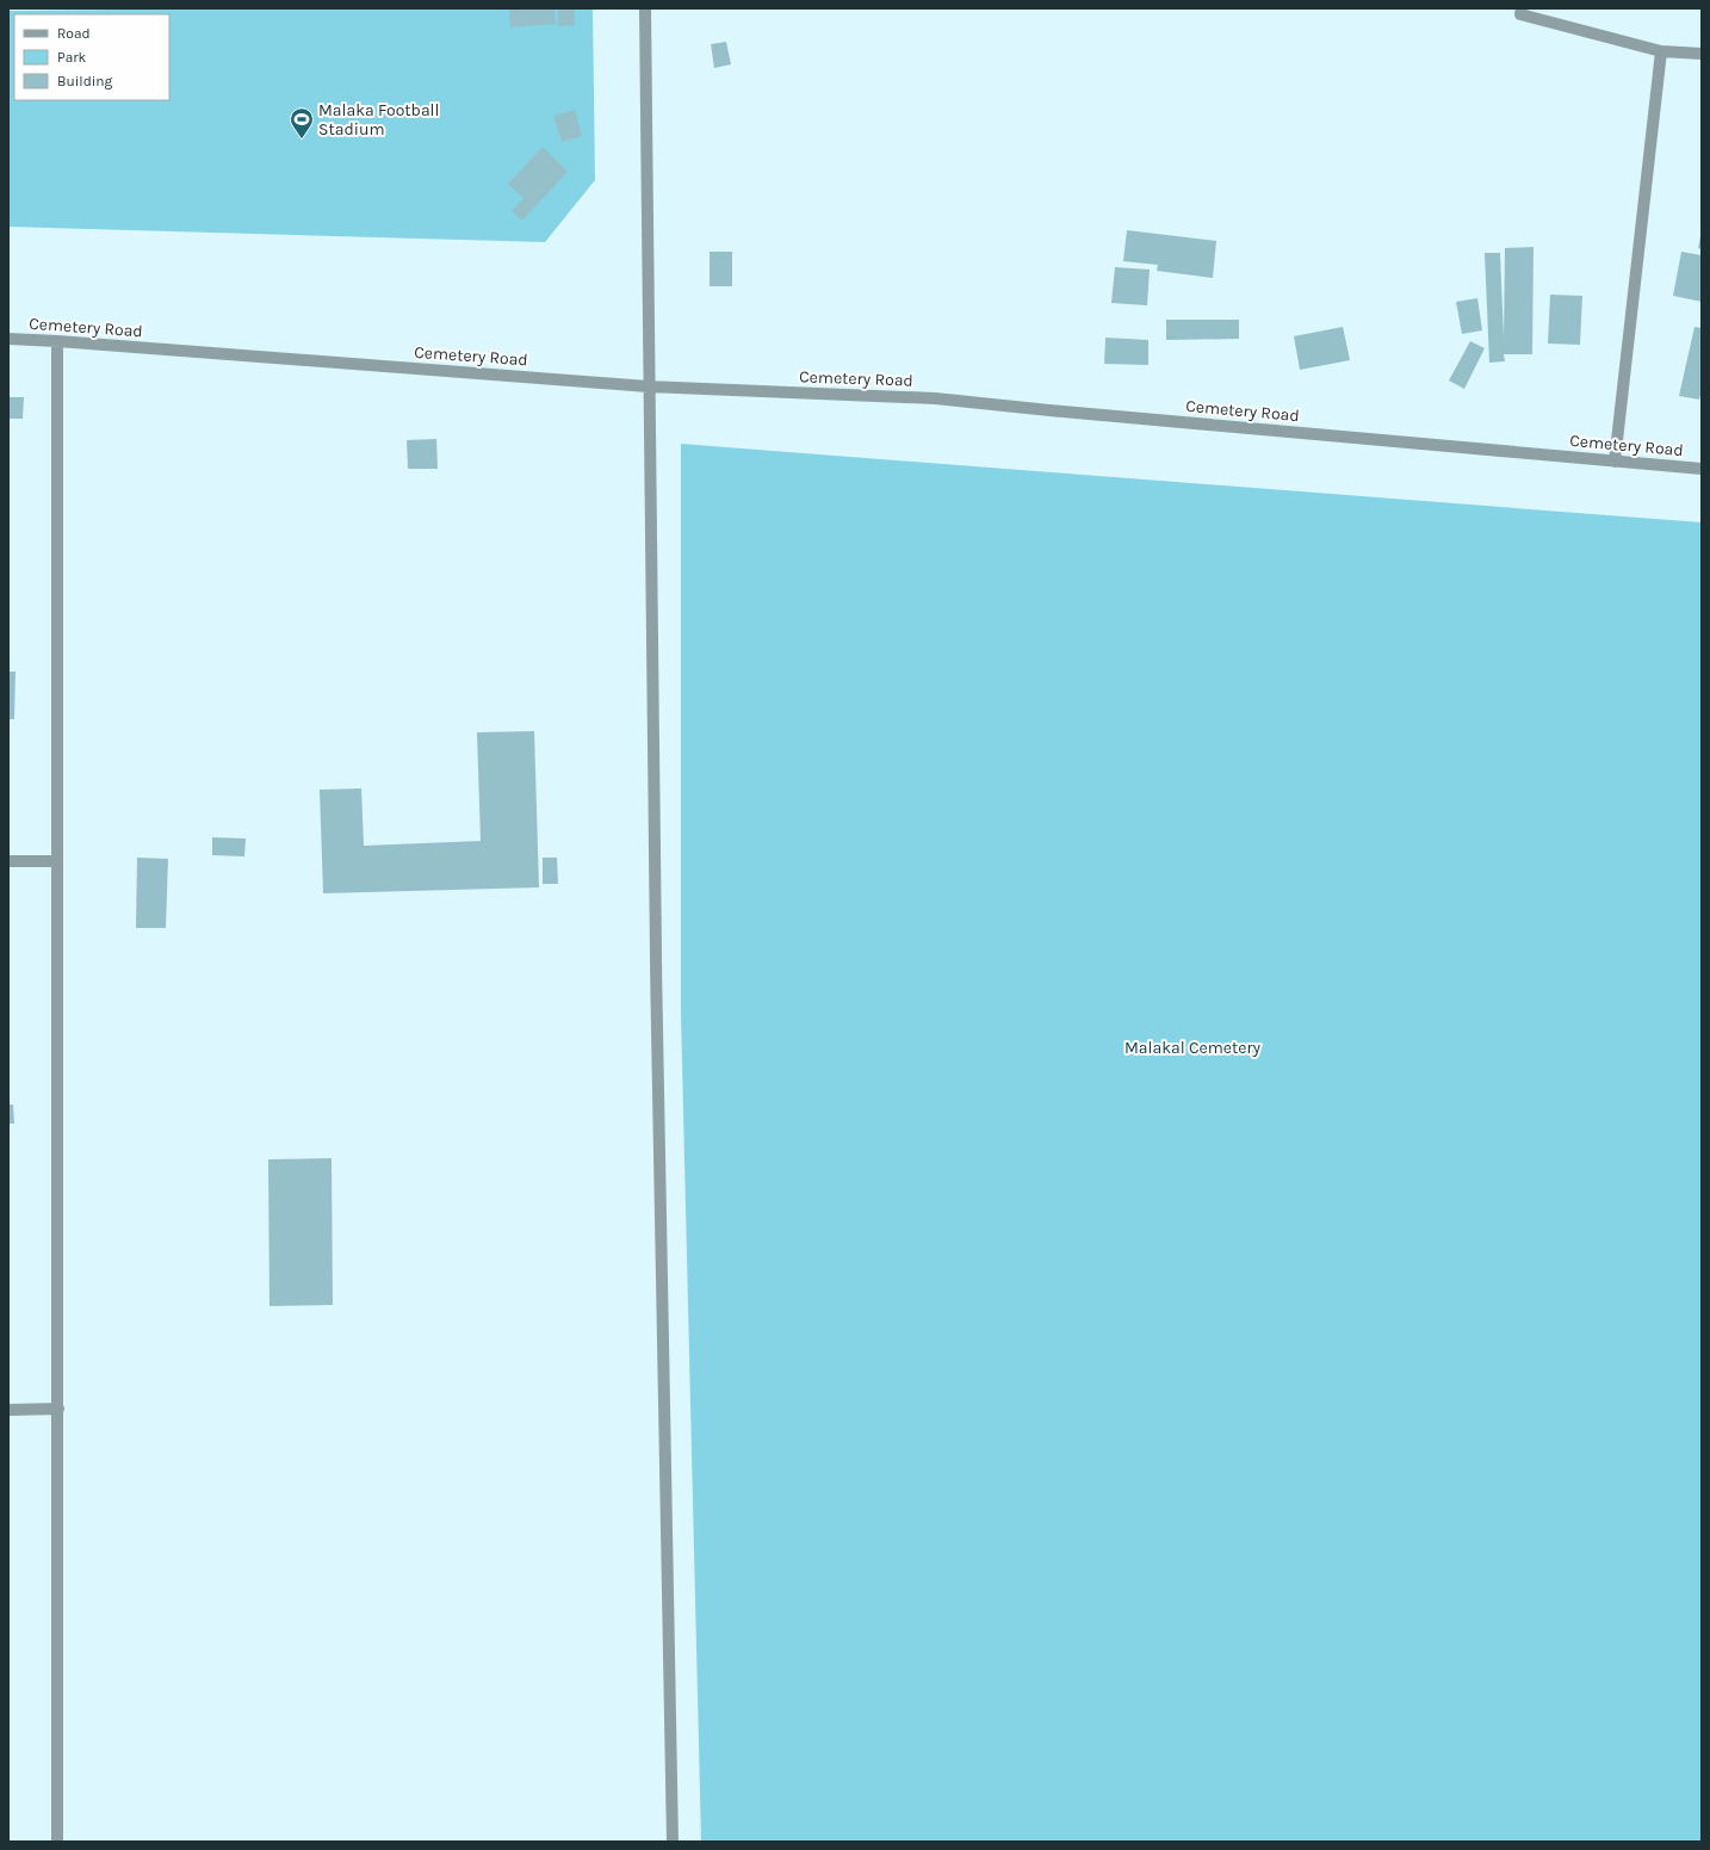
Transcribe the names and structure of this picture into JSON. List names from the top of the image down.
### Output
{
  "streets": {
    "street": ["Cemetery Road"]
  },
  "parks": ["Malakal Cemetery"],
  "places": {
    "sports": ["Malaka Football Stadium"]
  },
  "legend": ["Road", "Park", "Building"]
}
